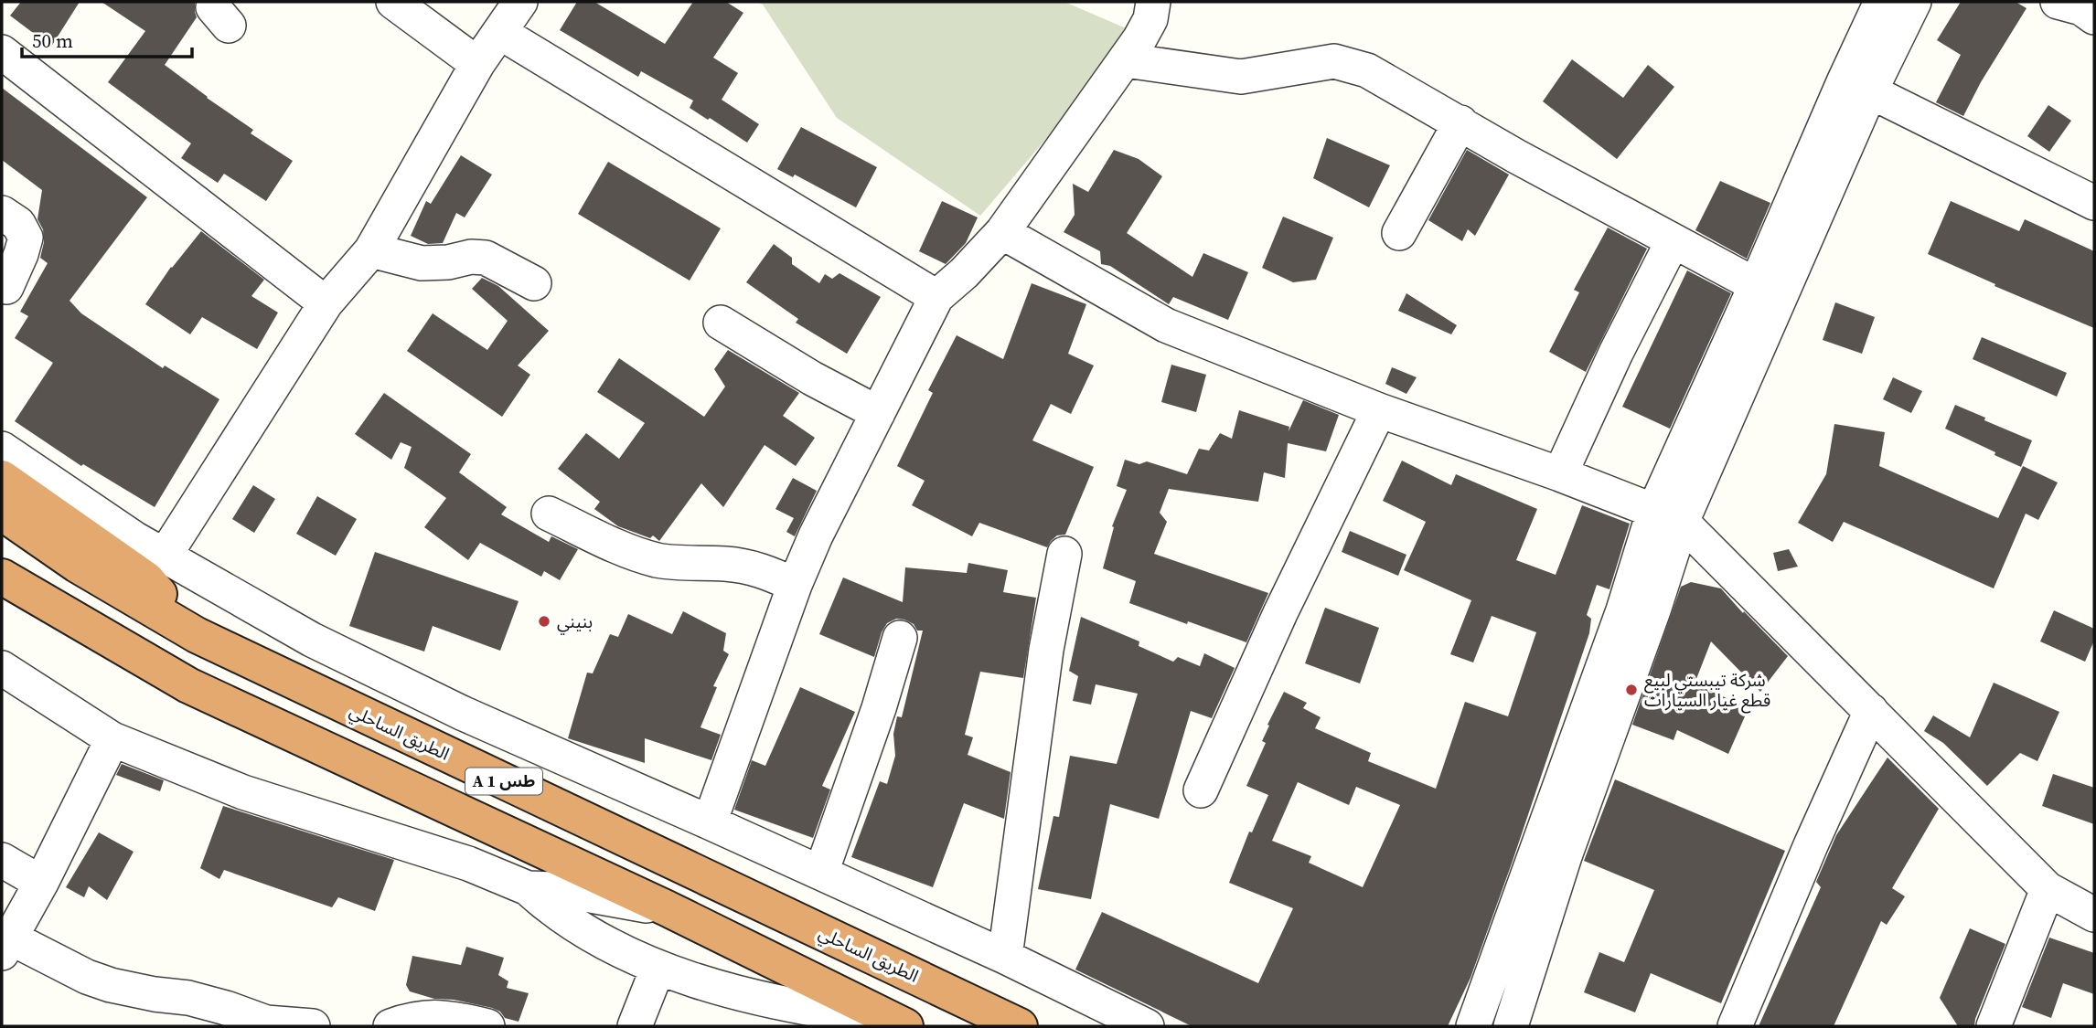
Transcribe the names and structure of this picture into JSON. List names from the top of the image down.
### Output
{
  "streets": {
    "highway": ["الطريق الساحلي", "A 1 طس"]
  },
  "places": ["بنيني", "شركة تيبستي لبيع قطع غيار السيارات"],
  "scale_bar": "50 m"
}
